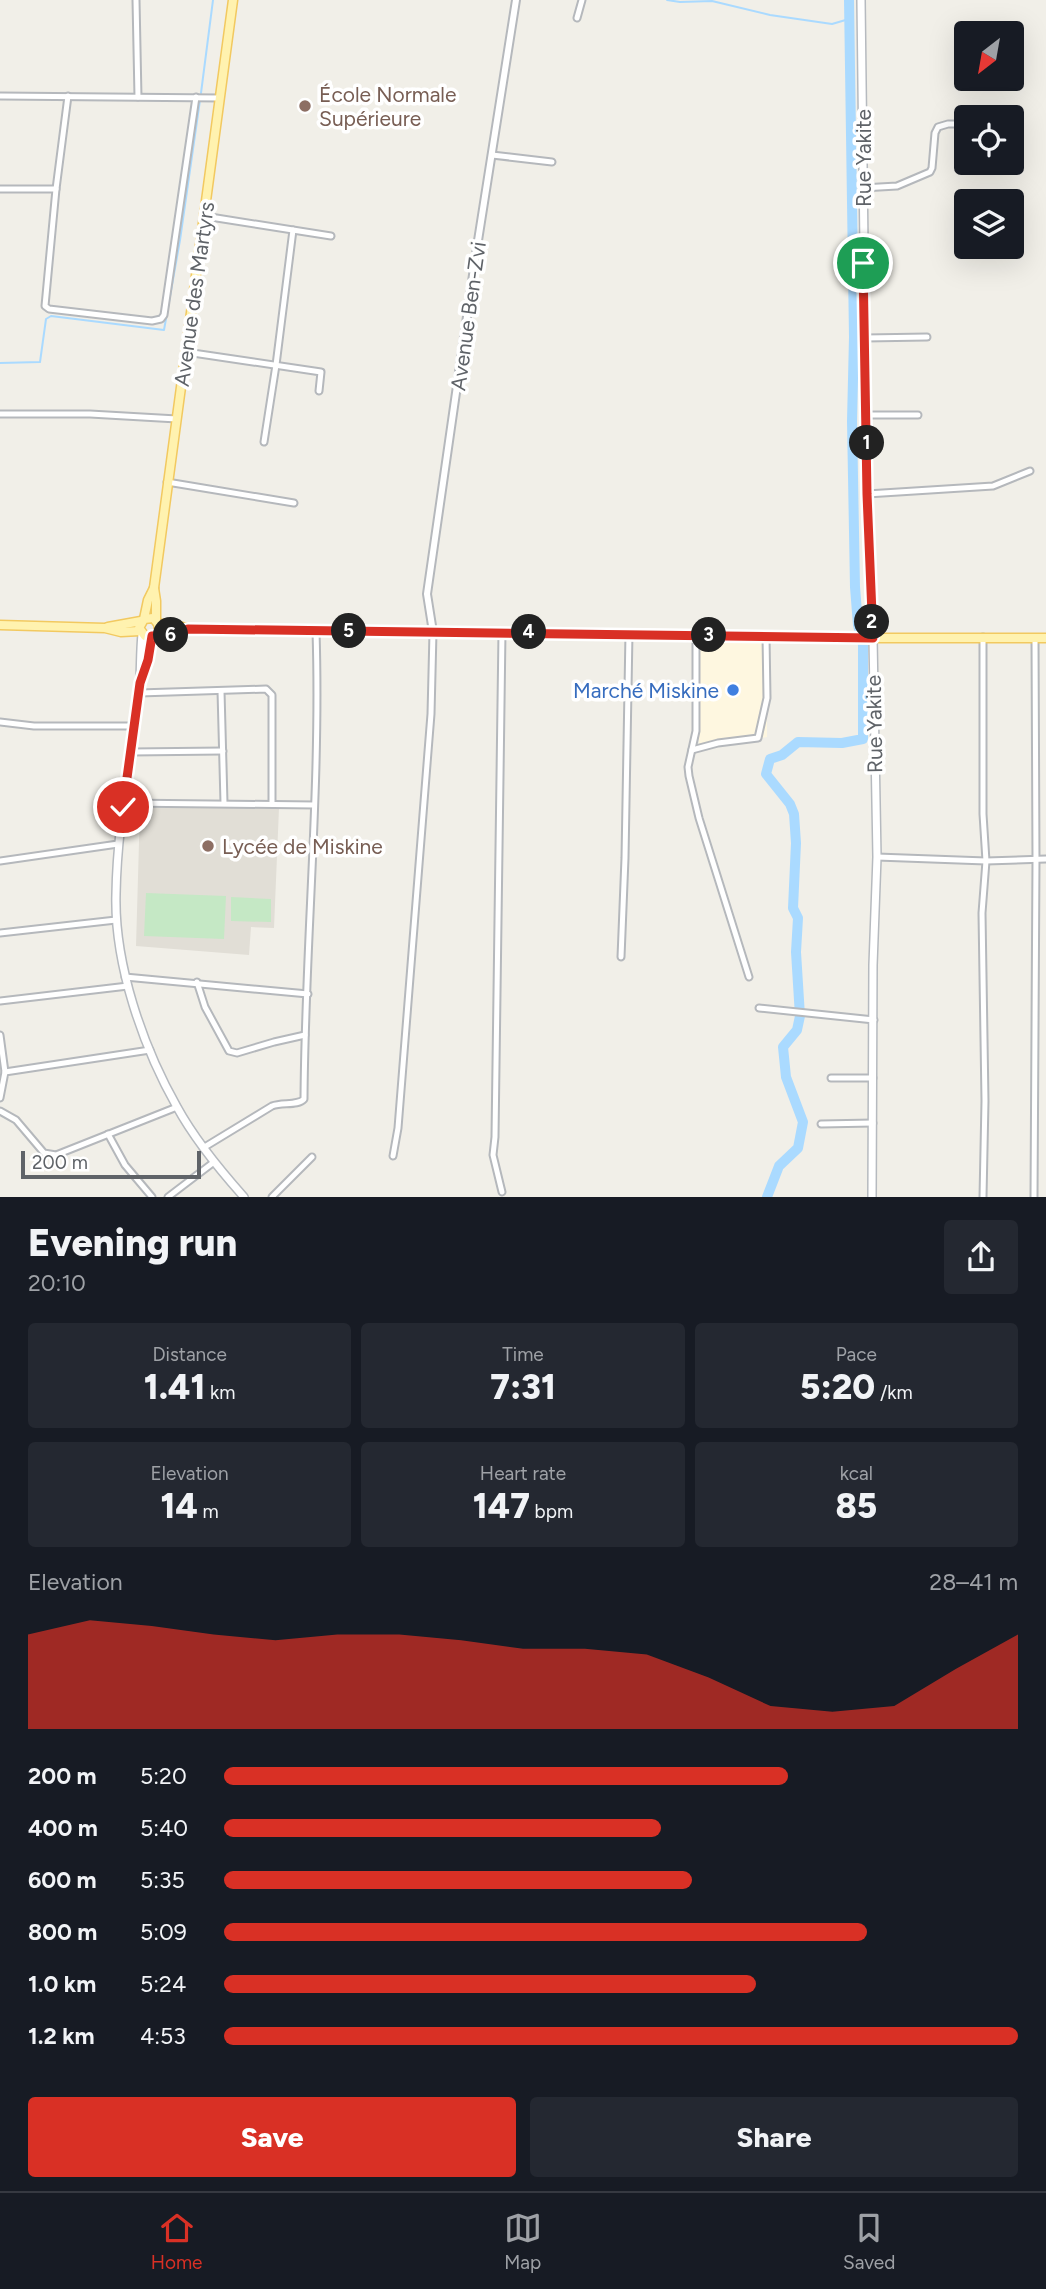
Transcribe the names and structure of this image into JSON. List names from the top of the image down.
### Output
{
  "streets": {
    "main road": ["Rue Yakite", "Avenue des Martyrs"],
    "street": ["Avenue Ben-Zvi"]
  },
  "places": ["École Normale Supérieure", "Marché Miskine", "Lycée de Miskine"],
  "scale_bar": "200 m",
  "north": "bottom left",
  "page": {
    "pins": [
      "1",
      "2",
      "5",
      "4",
      "3",
      "6"
    ],
    "scale": "200 m",
    "heading": ["Evening run", "20:10"],
    "stats": [
      ["Distance", "1.41 km"],
      ["Time", "7:31"],
      ["Pace", "5:20 /km"],
      ["Elevation", "14 m"],
      ["Heart rate", "147 bpm"],
      ["kcal", "85"]
    ],
    "chart": ["Elevation", "28–41 m"],
    "list": [
      {
        "name": "200 m",
        "note": "5:20"
      },
      {
        "name": "400 m",
        "note": "5:40"
      },
      {
        "name": "600 m",
        "note": "5:35"
      },
      {
        "name": "800 m",
        "note": "5:09"
      },
      {
        "name": "1.0 km",
        "note": "5:24"
      },
      {
        "name": "1.2 km",
        "note": "4:53"
      }
    ],
    "buttons": ["Save", "Share"],
    "tabs": ["Home", "Map", "Saved"]
  }
}
